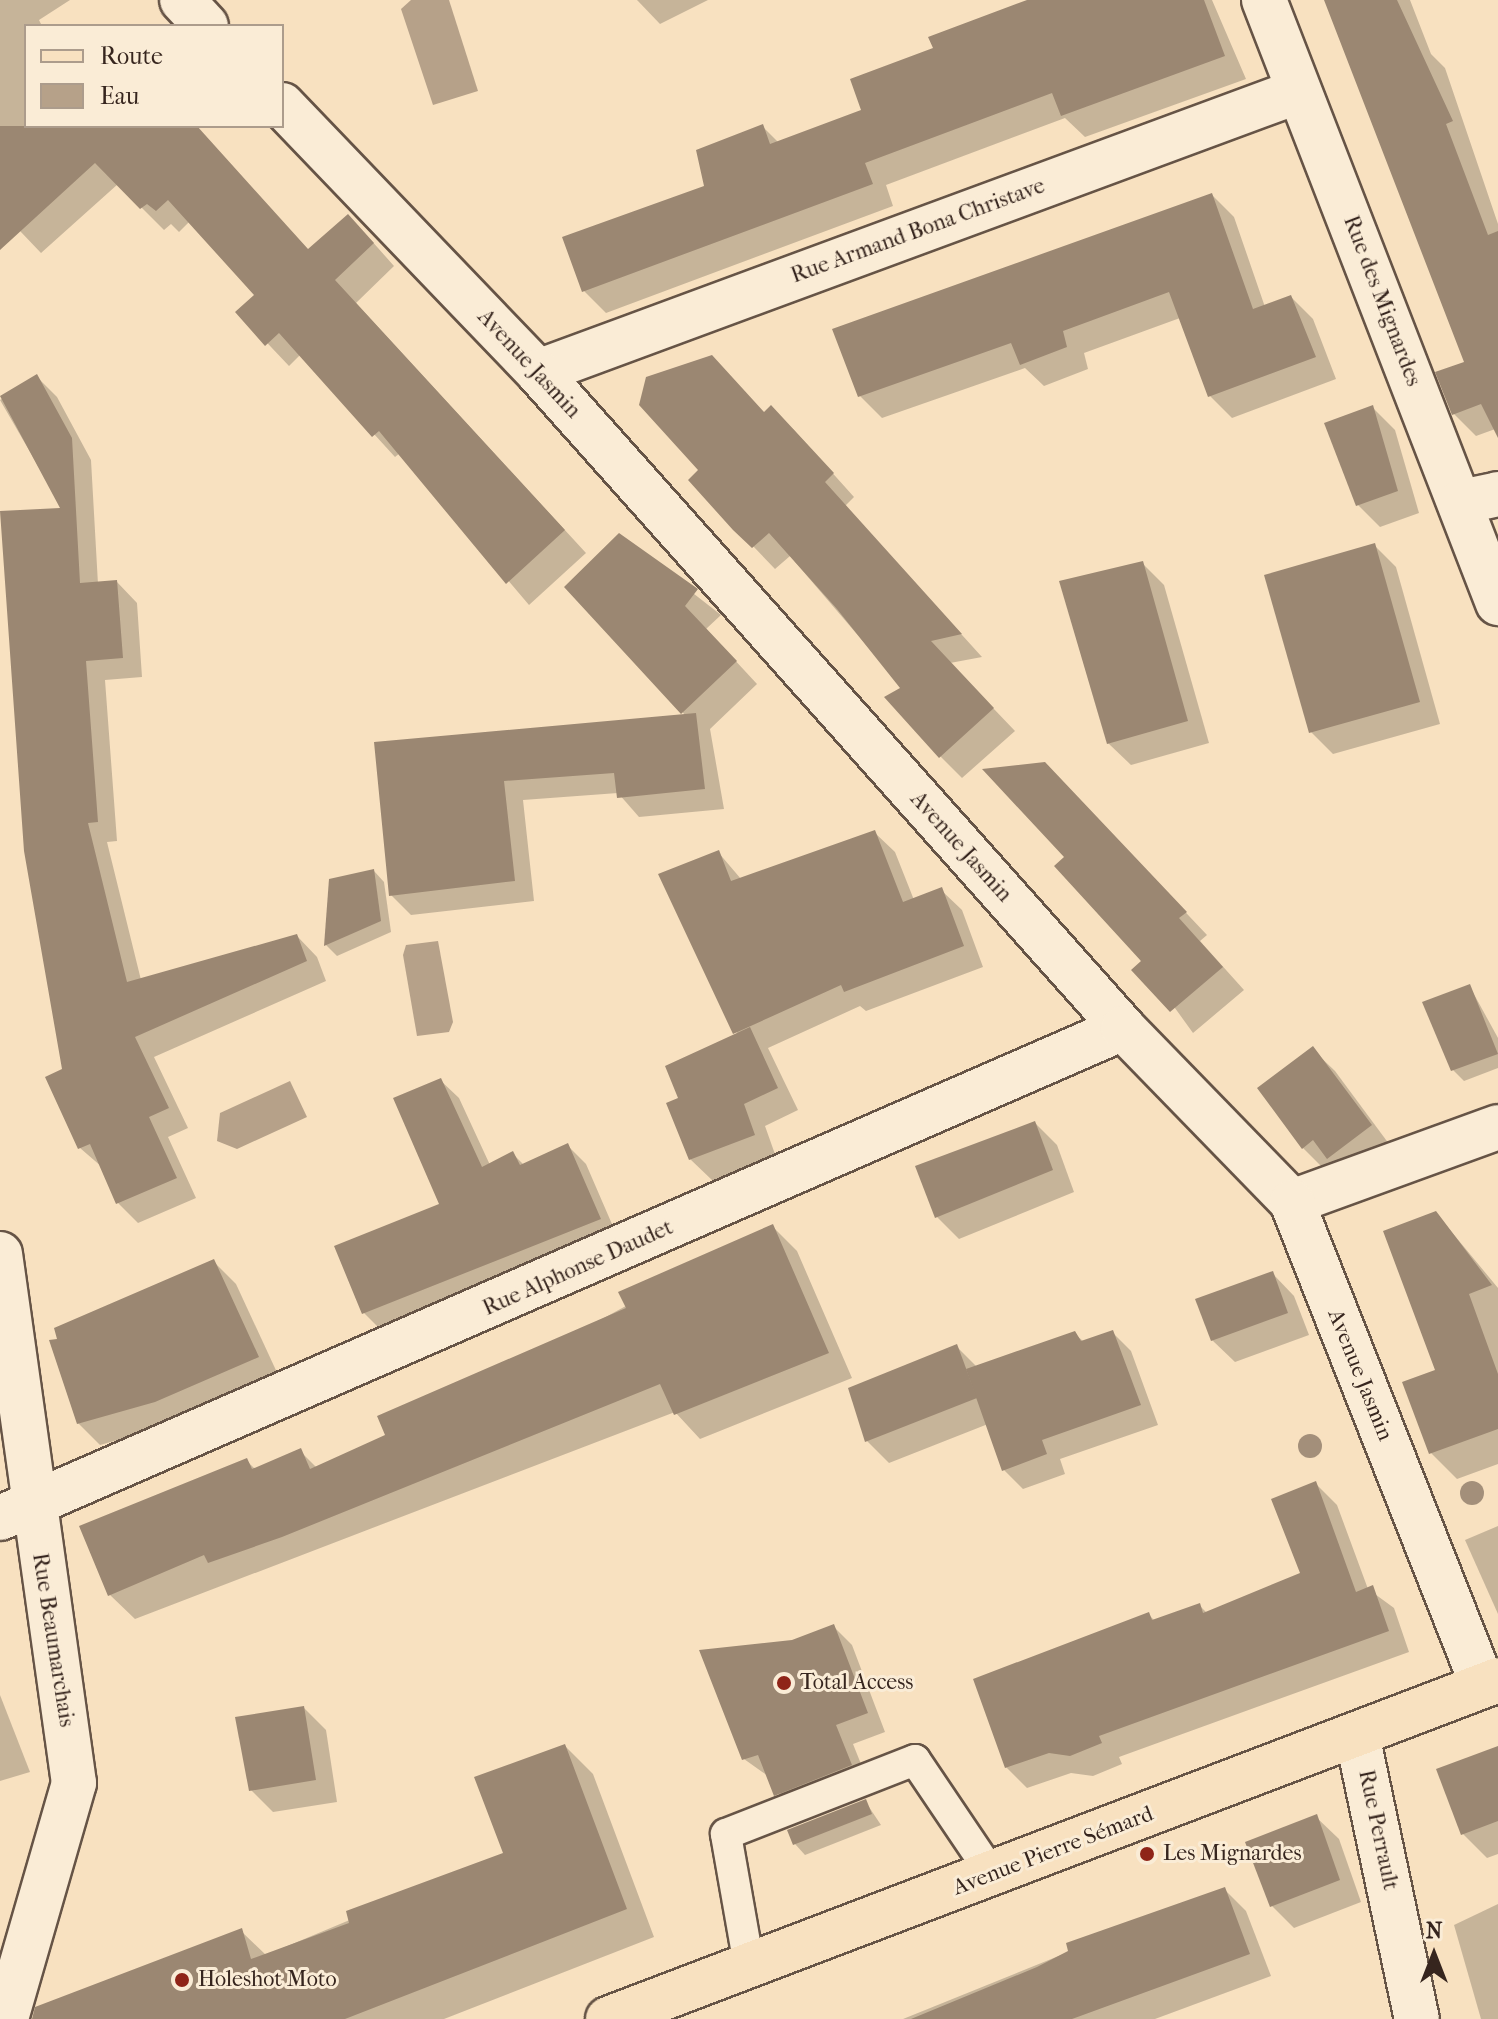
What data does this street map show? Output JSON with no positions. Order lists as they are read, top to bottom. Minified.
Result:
{"streets":{"main road":["Avenue Pierre Sémard"],"street":["Rue Armand Bona Christave","Rue des Mignardes","Avenue Jasmin","Rue Alphonse Daudet","Rue Beaumarchais","Rue Perrault"]},"crossings":[["Rue Armand Bona Christave","Rue des Mignardes"],["Rue Armand Bona Christave","Avenue Jasmin"],["Avenue Jasmin","Rue Alphonse Daudet"],["Avenue Jasmin","Avenue Pierre Sémard"],["Rue Alphonse Daudet","Rue Beaumarchais"],["Rue Perrault","Avenue Pierre Sémard"]],"places":["Total Access","Les Mignardes","Holeshot Moto"],"legend":["Route","Eau"],"north":"top"}
